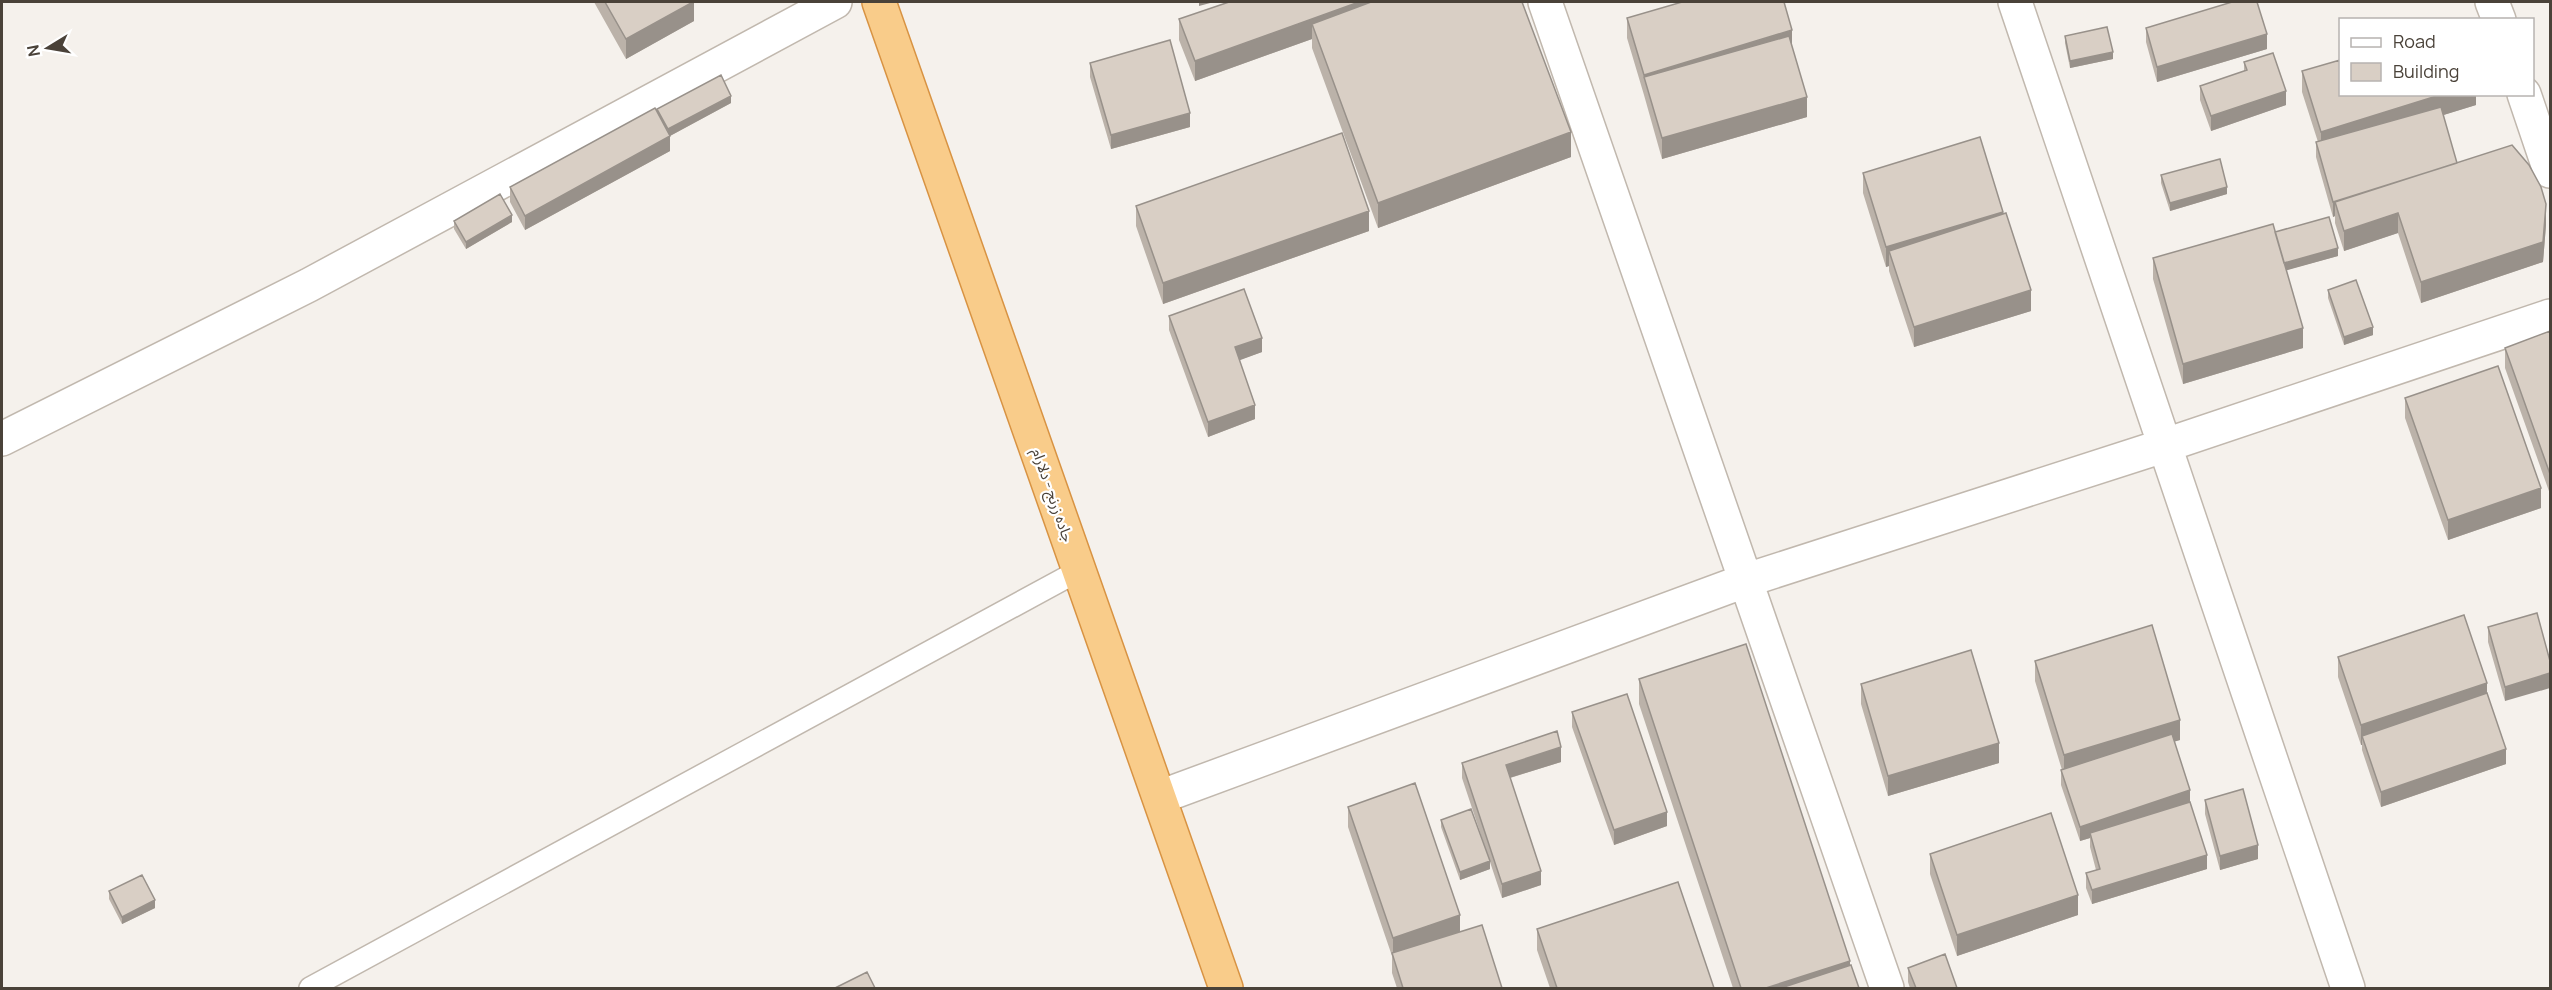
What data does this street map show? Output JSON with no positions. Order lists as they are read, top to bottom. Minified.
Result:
{"streets":{"highway":["جاده زرنج - دلارام"]},"legend":["Road","Building"],"north":"left"}
